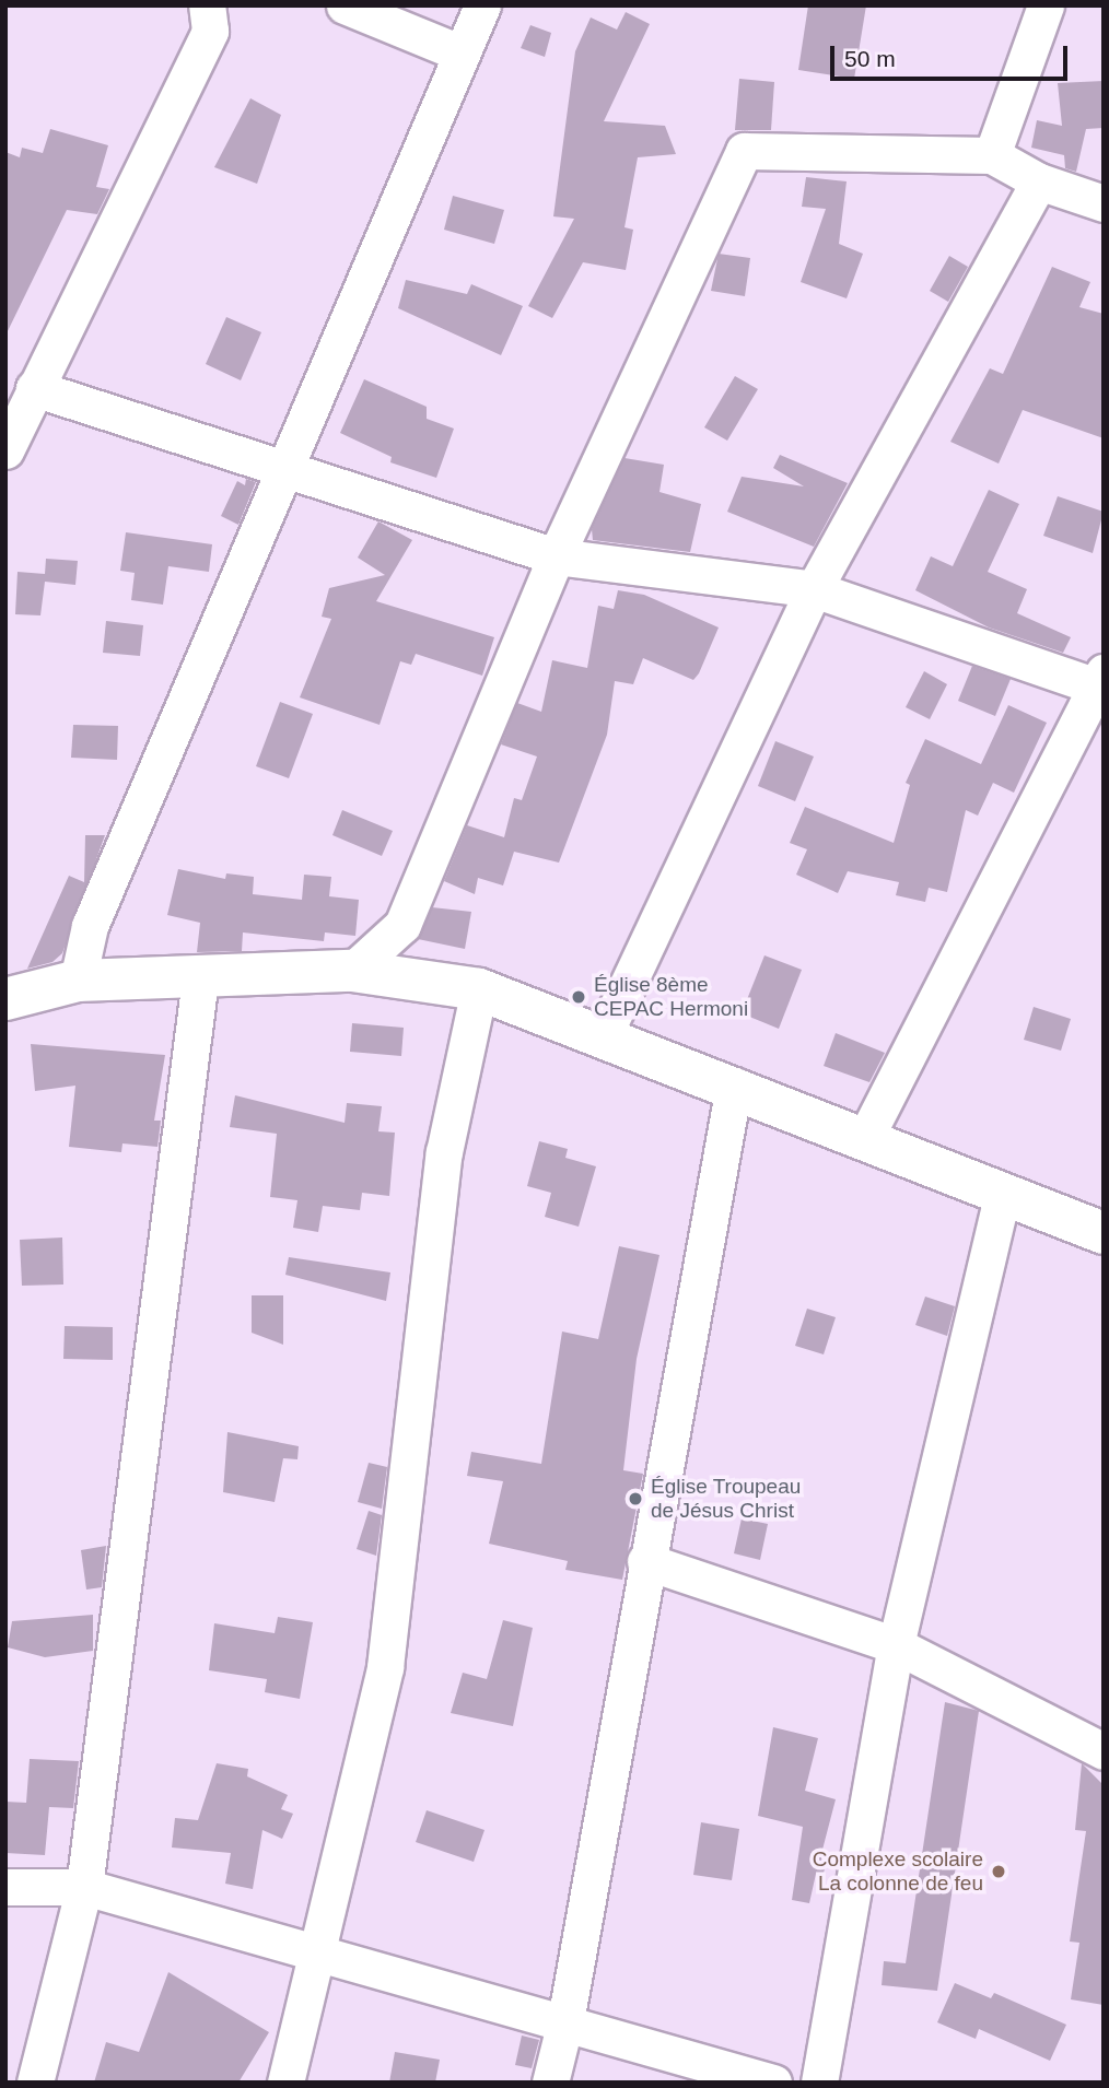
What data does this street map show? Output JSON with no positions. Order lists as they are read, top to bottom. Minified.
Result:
{"places":["Église 8ème CEPAC Hermoni","Église Troupeau de Jésus Christ","Complexe scolaire La colonne de feu"],"scale_bar":"50 m"}
